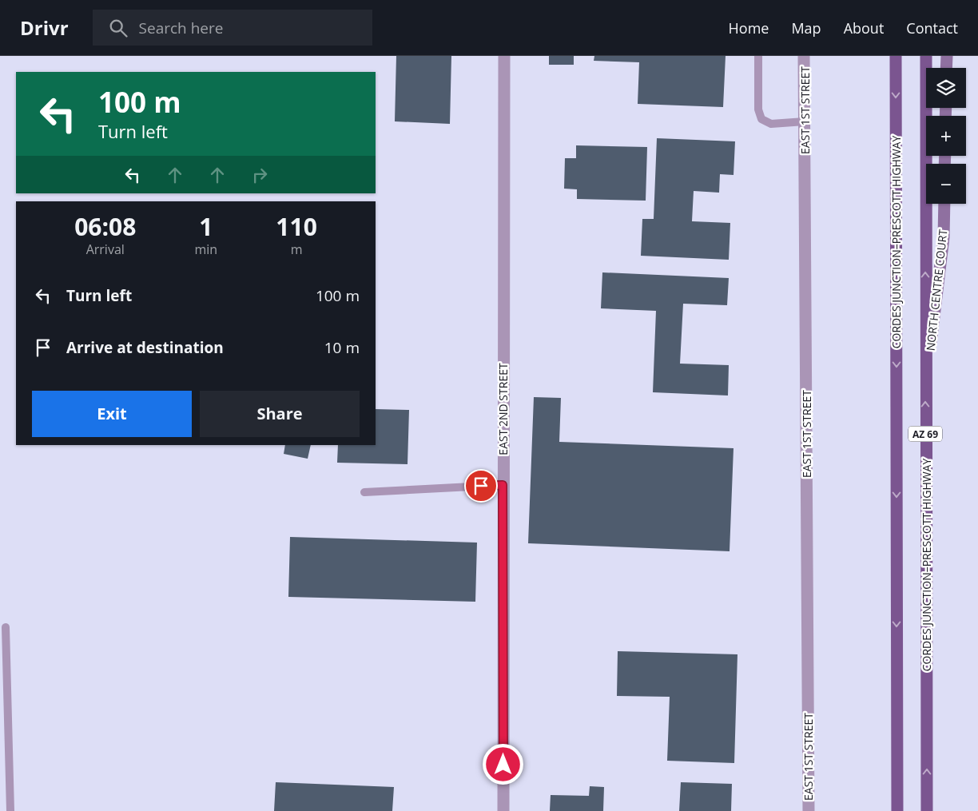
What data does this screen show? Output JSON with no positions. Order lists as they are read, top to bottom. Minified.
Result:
{"streets":{"main road":["CORDES JUNCTION–PRESCOTT HIGHWAY","AZ 69"],"street":["EAST 1ST STREET","NORTH CENTRE COURT","EAST 2ND STREET"]},"crossings":[["CORDES JUNCTION–PRESCOTT HIGHWAY","NORTH CENTRE COURT"]],"page":{"header":"Drivr","search":"Search here","nav":["Home","Map","About","Contact"],"map_buttons":["+","−"],"turn":["100 m","Turn left"],"eta":["06:08","Arrival","1","min","110","m"],"list":[{"name":"Turn left","value":"100 m"},{"name":"Arrive at destination","value":"10 m"}],"buttons":["Exit","Share"]}}
